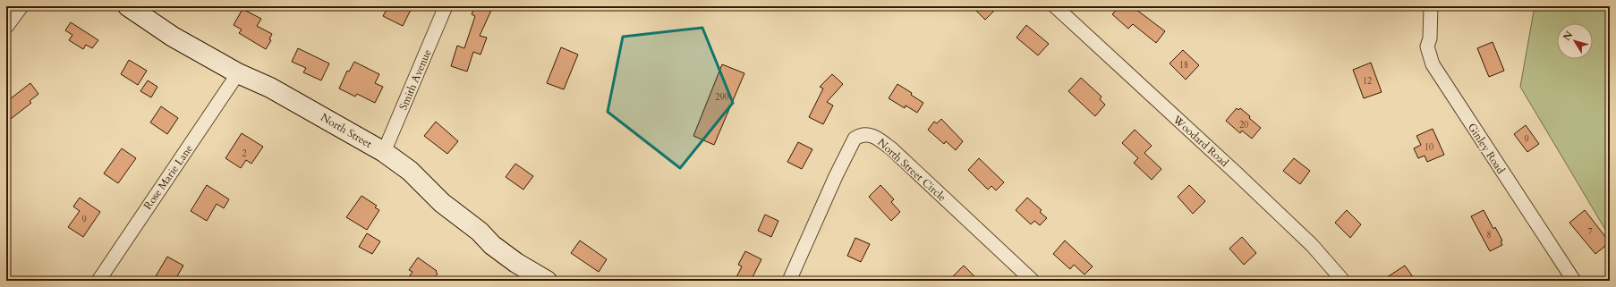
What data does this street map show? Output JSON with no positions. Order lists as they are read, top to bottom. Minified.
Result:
{"streets":{"street":["Smith Avenue","North Street","Woodard Road","Ginley Road","North Street Circle","Rose Marie Lane"]},"crossings":[["Smith Avenue","North Street"],["North Street","Rose Marie Lane"]],"house_numbers":["18","12","290","20","9","10","2","9","7","8"],"north":"top left"}
